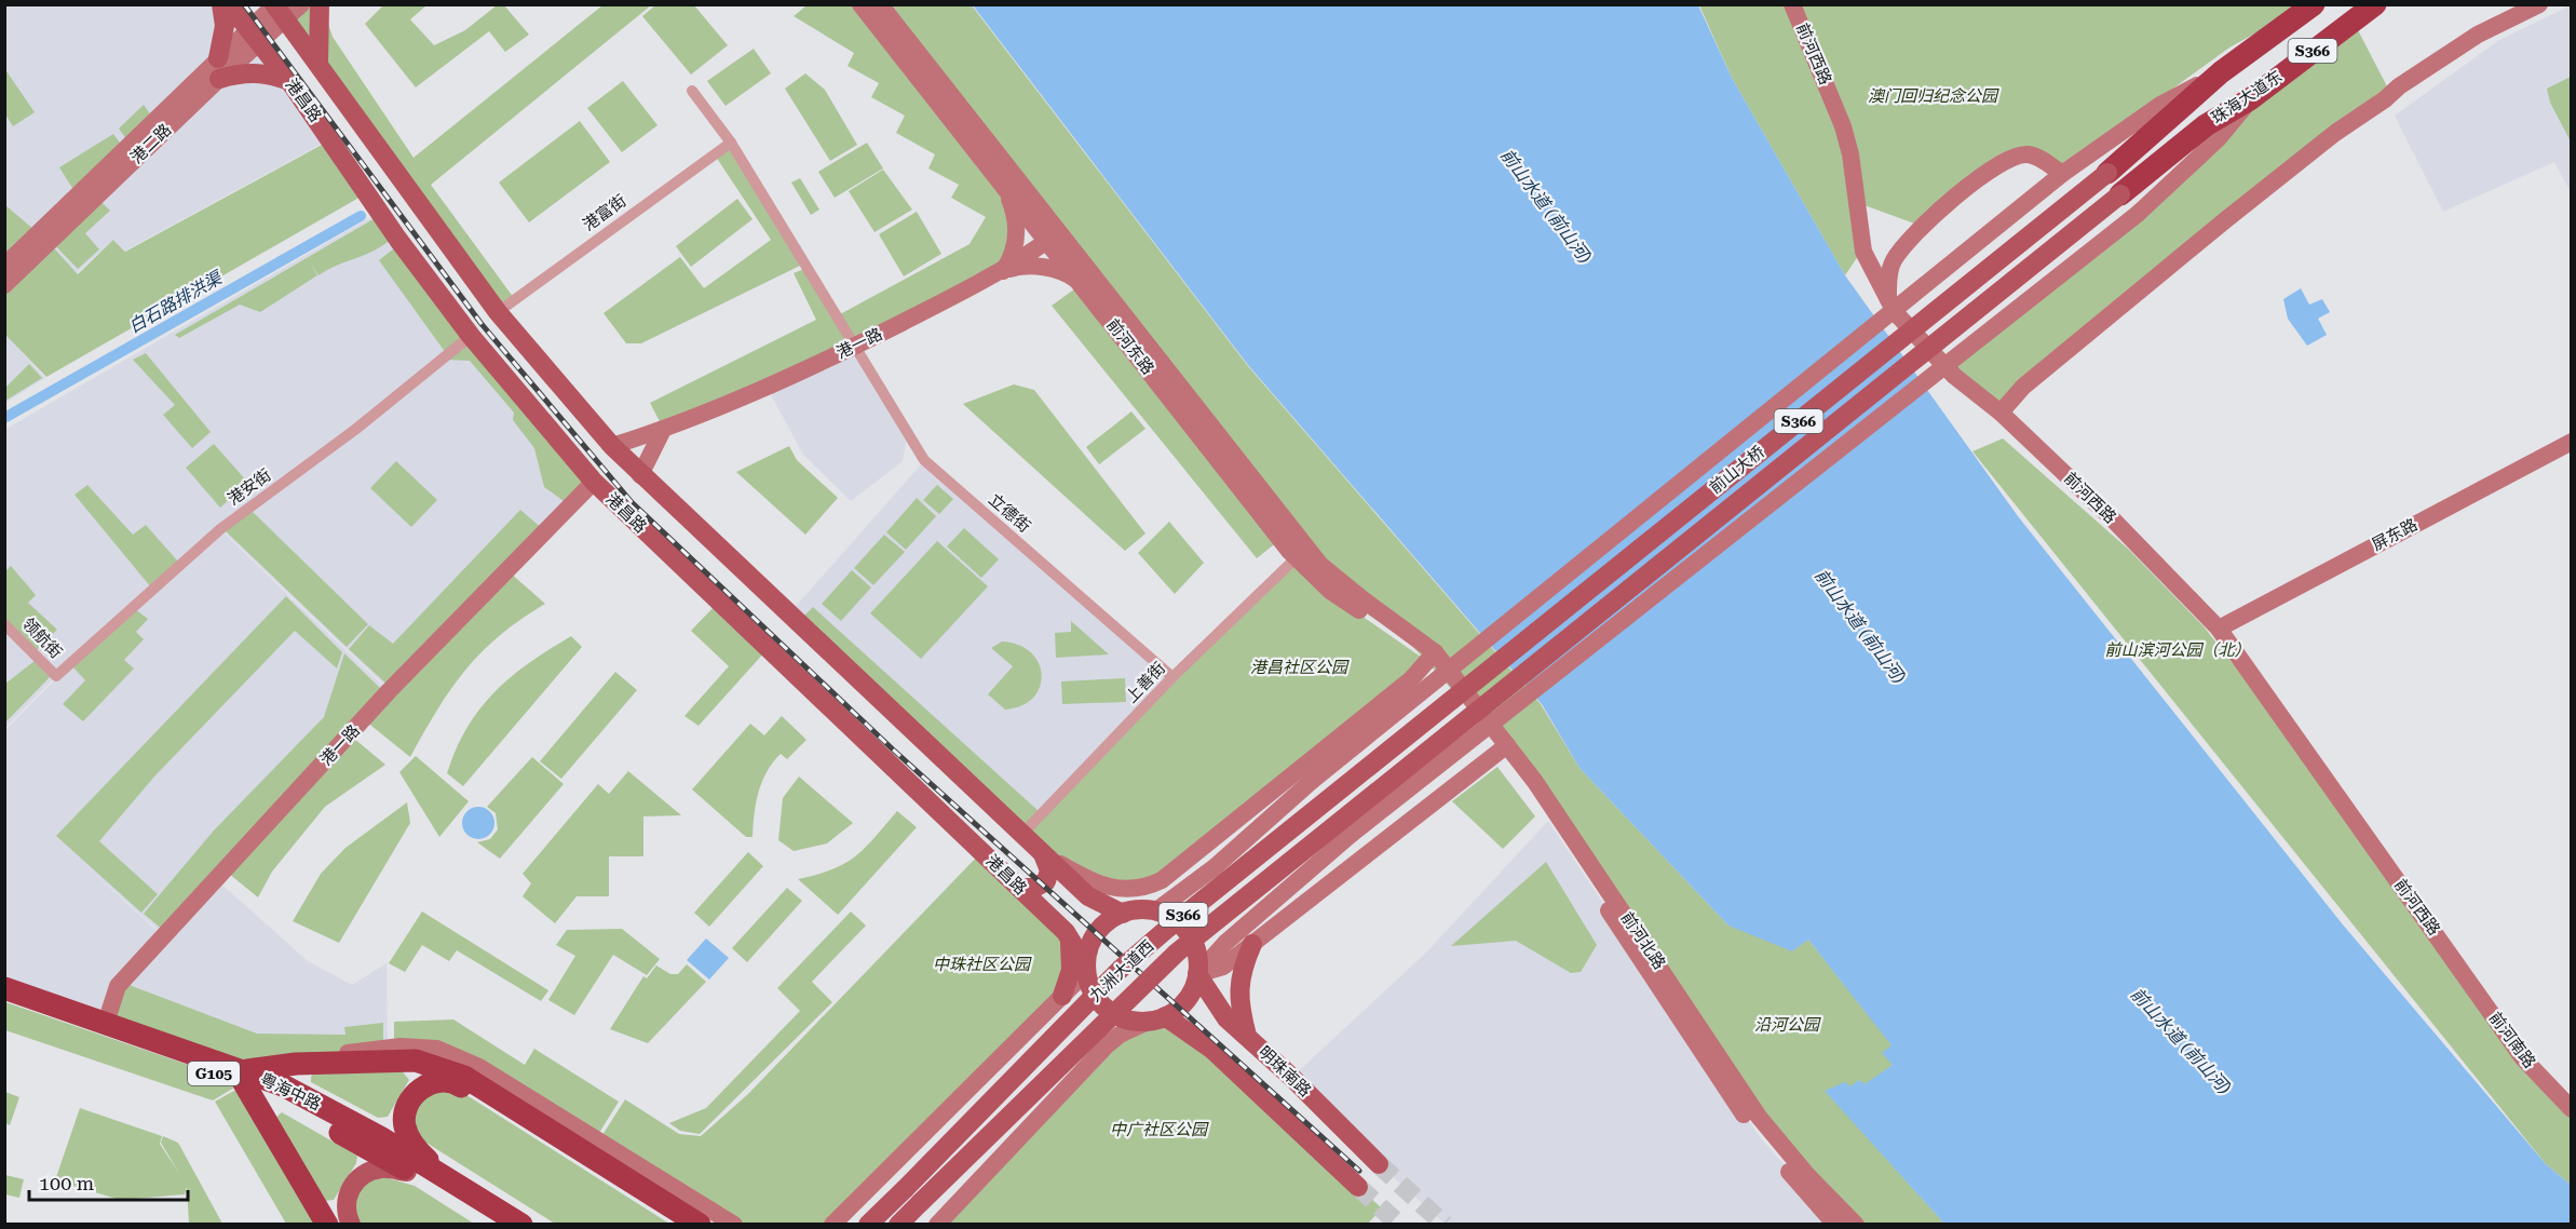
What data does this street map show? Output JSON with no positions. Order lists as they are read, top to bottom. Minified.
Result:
{"streets":{"highway":["S366","珠海大道东","G105","粤海中路"],"main road":["前河西路","港昌路","港二路","港一路","前河东路","前山大桥","屏东路","前河北路","九洲大道西","前河南路","明珠南路"],"street":["港富街","港安街","立德街","领航街","上善街"]},"crossings":[["前河西路","屏东路"],["前河西路","前河南路"],["珠海大道东","前山大桥"],["港昌路","港二路"],["港昌路","港富街"],["港昌路","港一路"],["港昌路","港安街"],["港昌路","上善街"],["港昌路","明珠南路"],["港一路","前河东路"],["港一路","立德街"],["港一路","粤海中路"],["前河东路","上善街"],["前河东路","前河北路"],["前山大桥","九洲大道西"],["港安街","领航街"],["立德街","上善街"]],"water":["前山水道 (前山河)","白石路排洪渠"],"parks":["澳门回归纪念公园","前山滨河公园（北）","港昌社区公园","中珠社区公园","沿河公园","中广社区公园"],"scale_bar":"100 m"}
